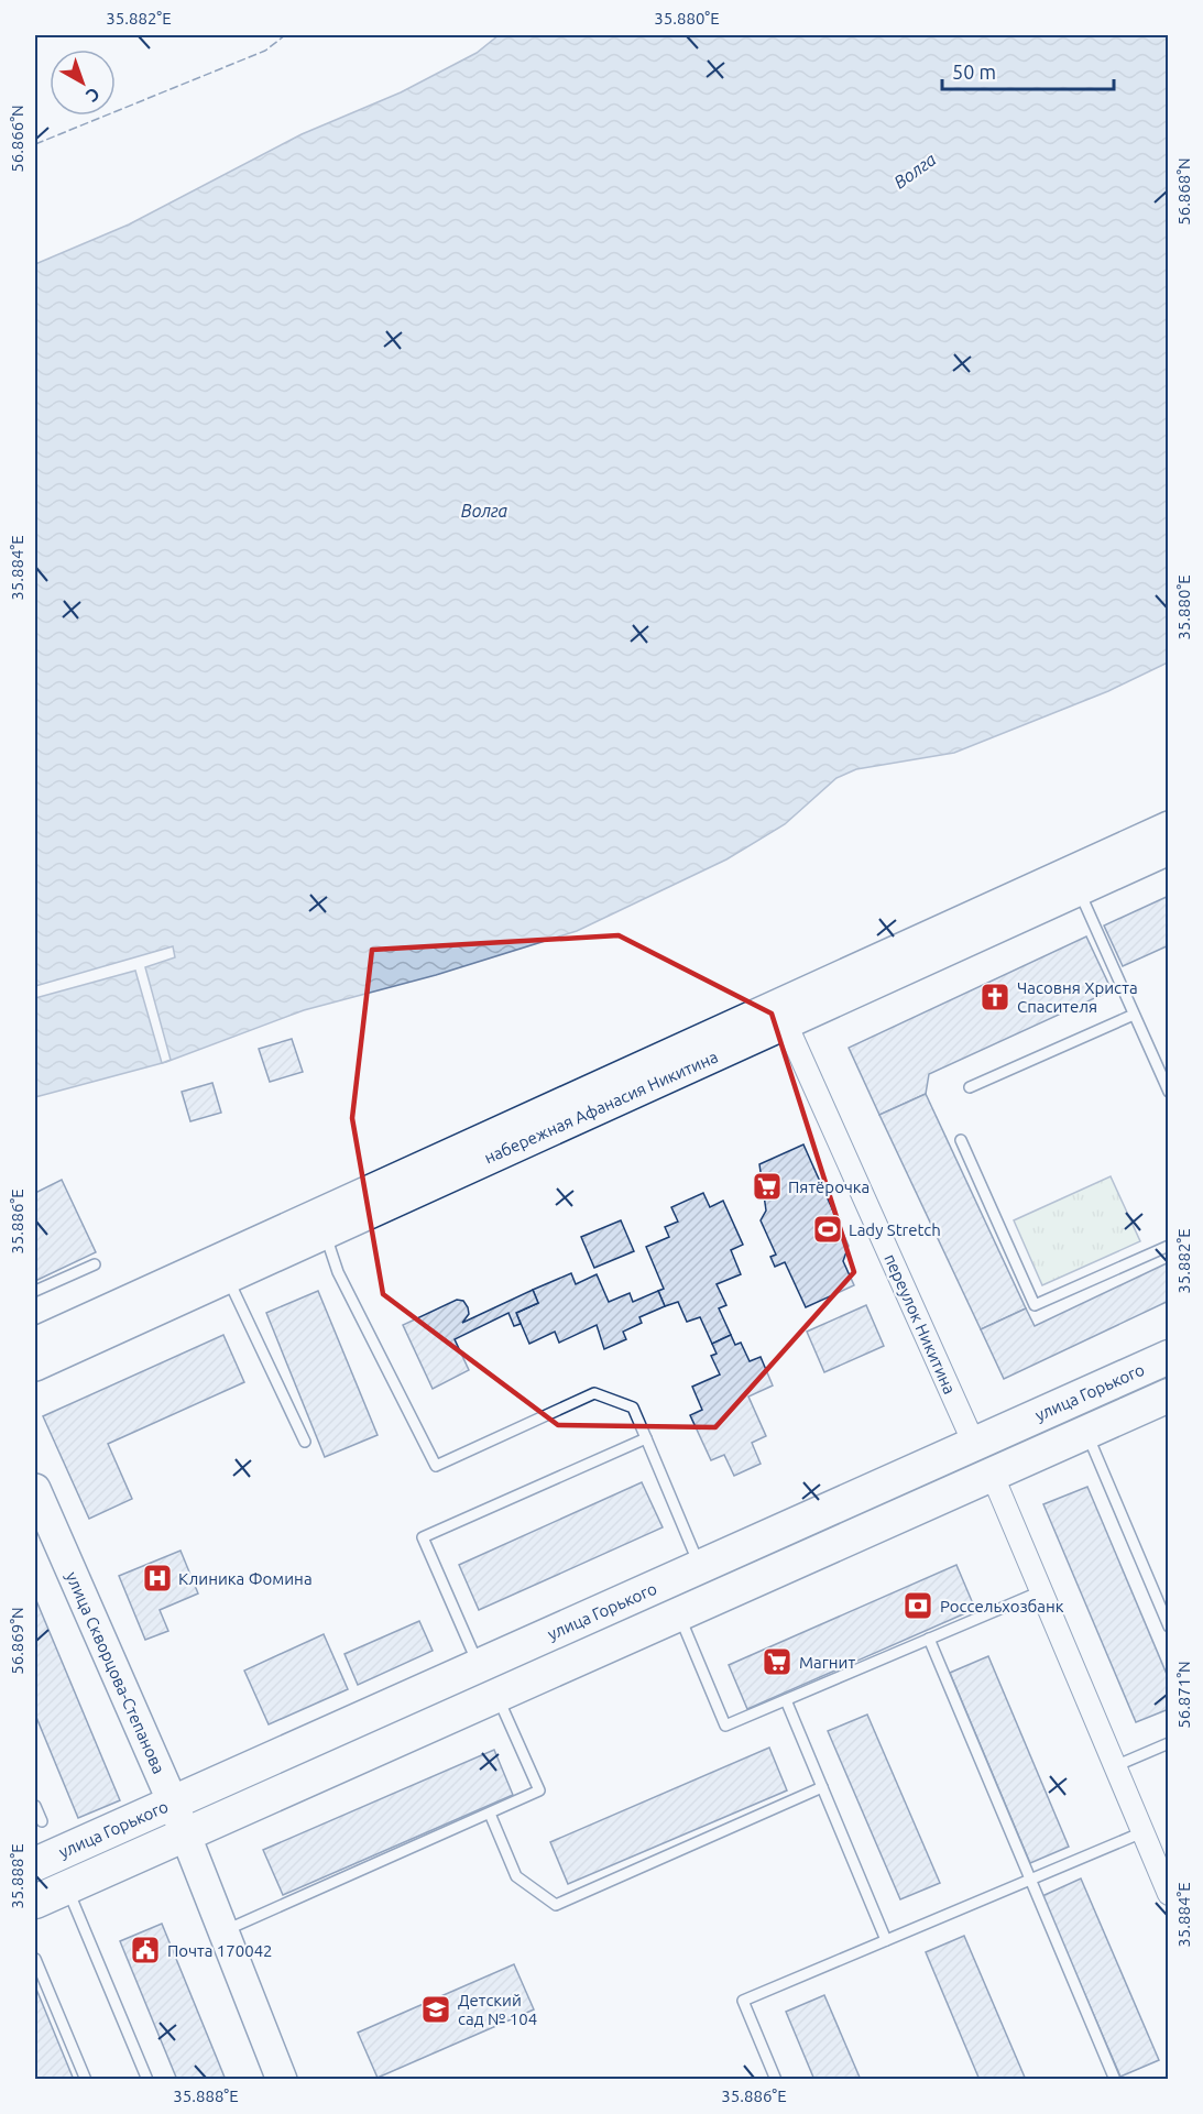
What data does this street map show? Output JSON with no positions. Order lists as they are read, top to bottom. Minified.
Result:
{"streets":{"main road":["набережная Афанасия Никитина","улица Горького","улица Скворцова-Степанова"],"street":["переулок Никитина"]},"crossings":[["набережная Афанасия Никитина","переулок Никитина"],["переулок Никитина","улица Горького"],["улица Горького","улица Скворцова-Степанова"]],"water":["Волга"],"places":{"church":["Часовня Христа Спасителя"],"supermarket":["Пятёрочка","Магнит"],"sports":["Lady Stretch"],"hospital":["Клиника Фомина"],"bank":["Россельхозбанк"],"public building":["Почта 170042"],"school or university":["Детский сад № 104"]},"scale_bar":"50 m","north":"bottom right","coordinates":["35.882°E","35.880°E","56.866°N","56.868°N","35.884°E","35.886°E","56.869°N","56.871°N","35.888°E"]}
